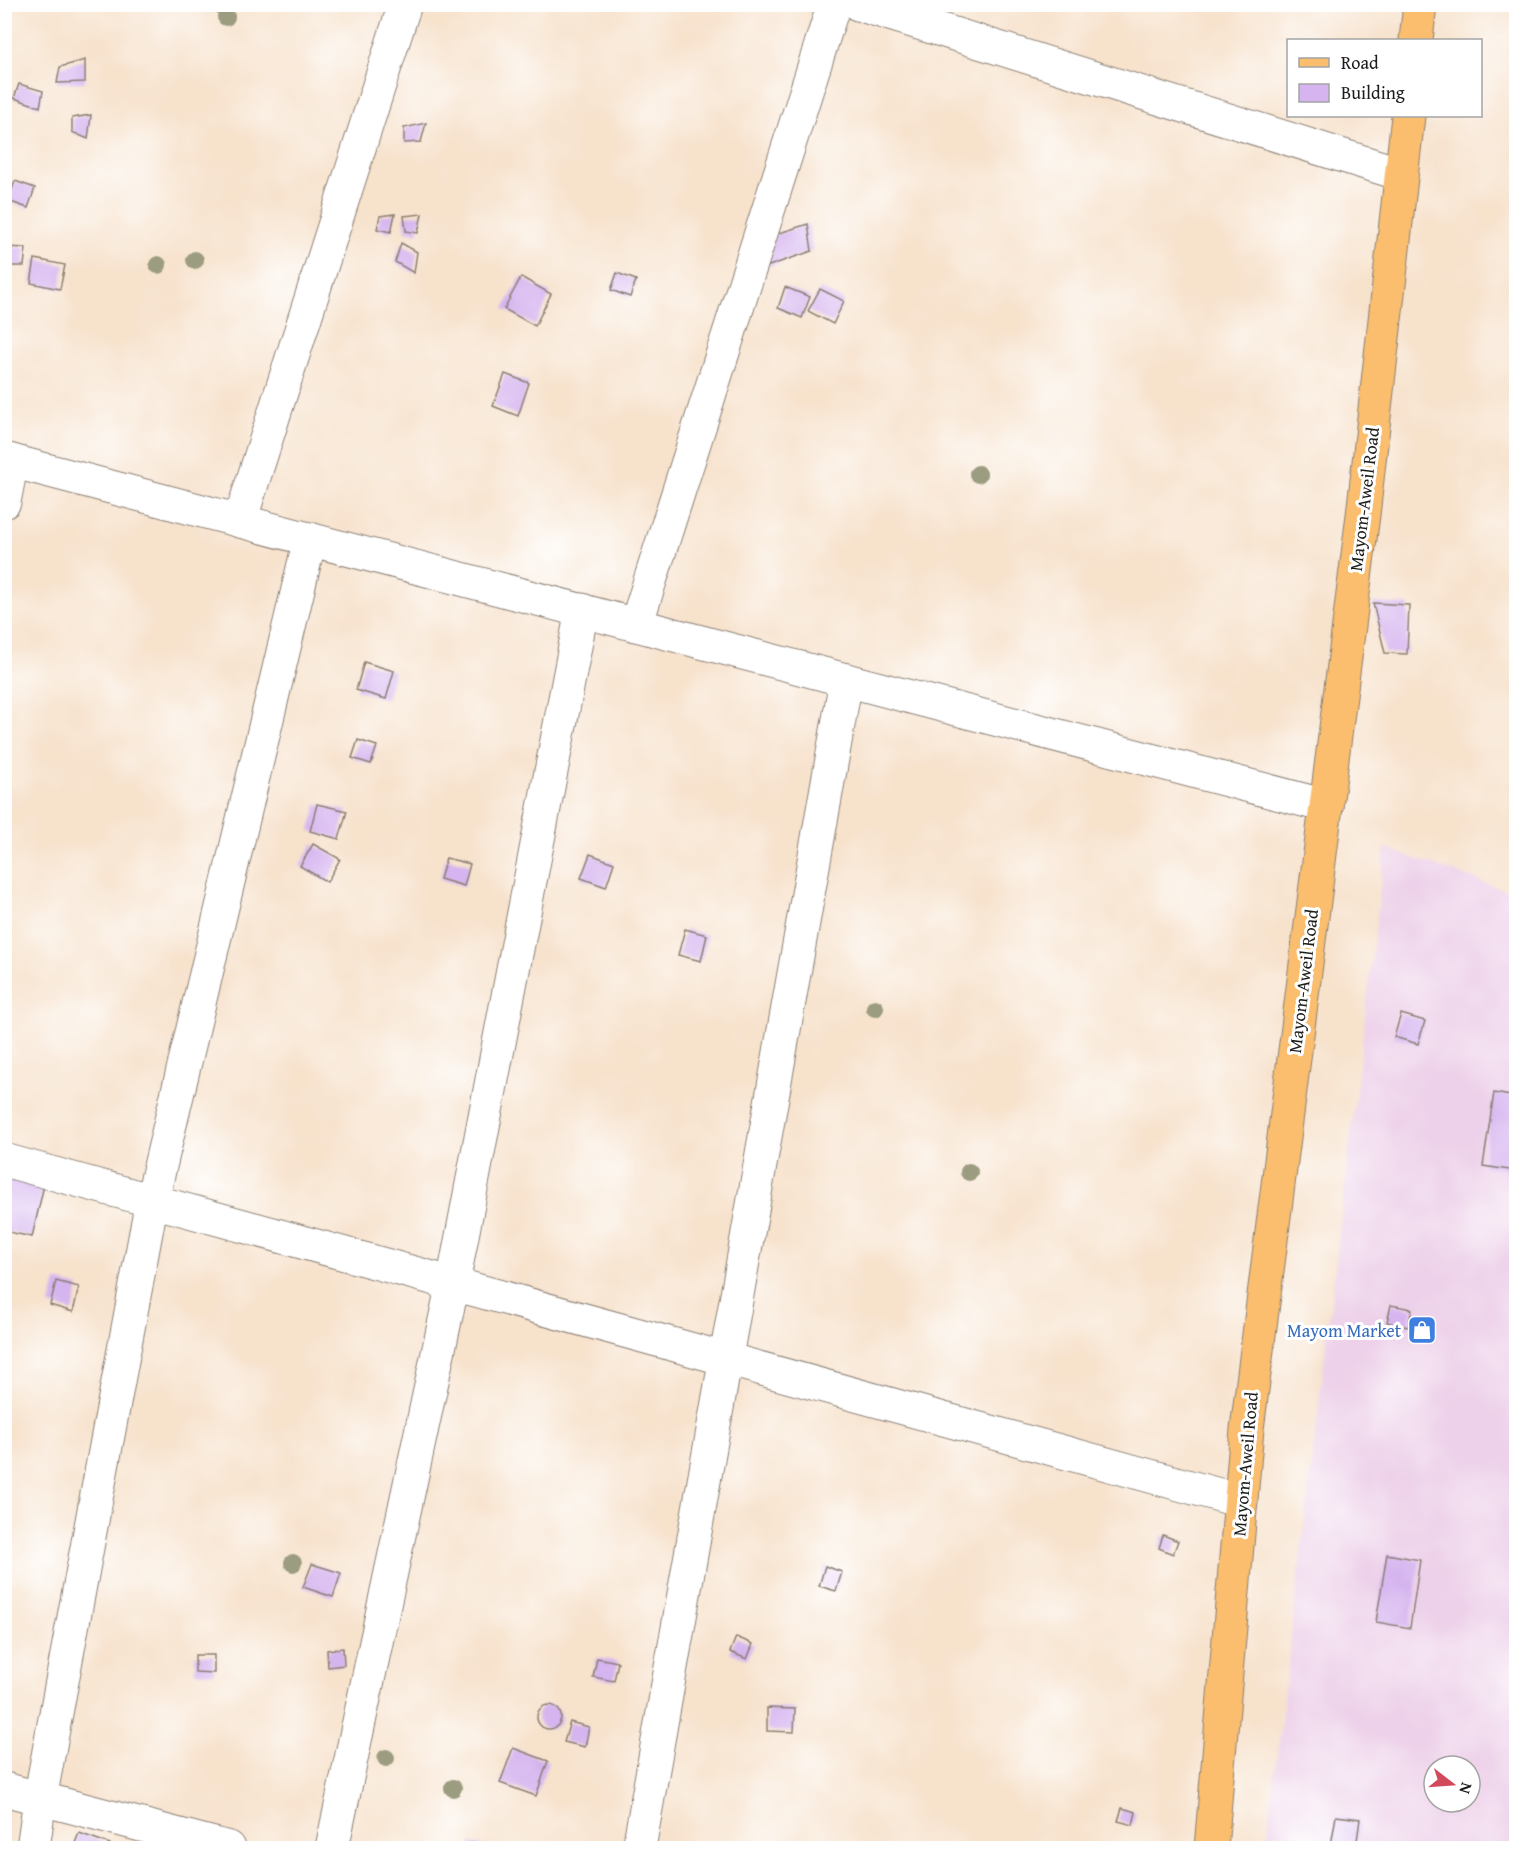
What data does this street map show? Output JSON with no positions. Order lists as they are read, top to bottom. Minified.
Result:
{"streets":{"main road":["Mayom-Aweil Road"]},"places":{"shop":["Mayom Market"]},"legend":["Road","Building"],"north":"right"}
